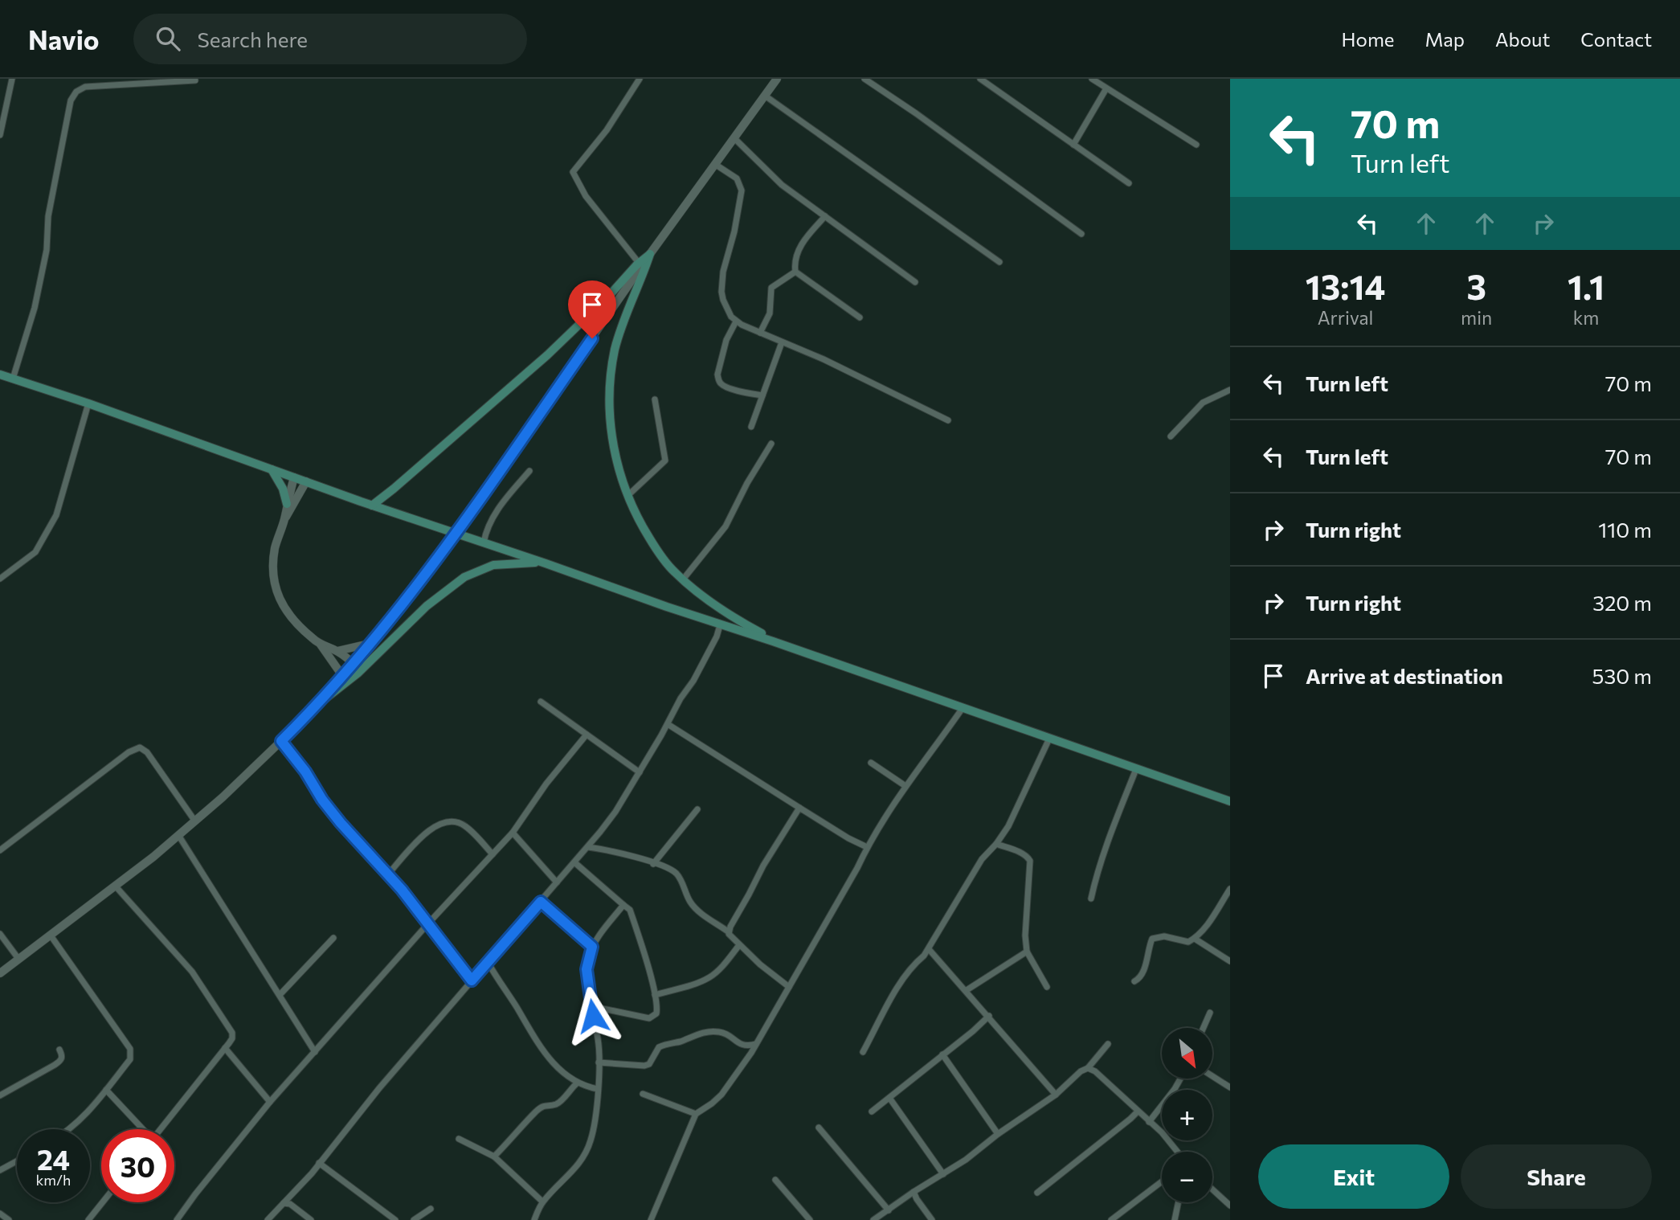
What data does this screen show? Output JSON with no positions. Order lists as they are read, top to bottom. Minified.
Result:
{"north":"bottom right","page":{"header":"Navio","search":"Search here","nav":["Home","Map","About","Contact"],"turn":["70 m","Turn left"],"eta":["13:14","Arrival","3","min","1.1","km"],"list":[{"name":"Turn left","value":"70 m"},{"name":"Turn left","value":"70 m"},{"name":"Turn right","value":"110 m"},{"name":"Turn right","value":"320 m"},{"name":"Arrive at destination","value":"530 m"}],"map_buttons":["+","−"],"speed":"24 km/h","limit":"30","buttons":["Exit","Share"]}}
